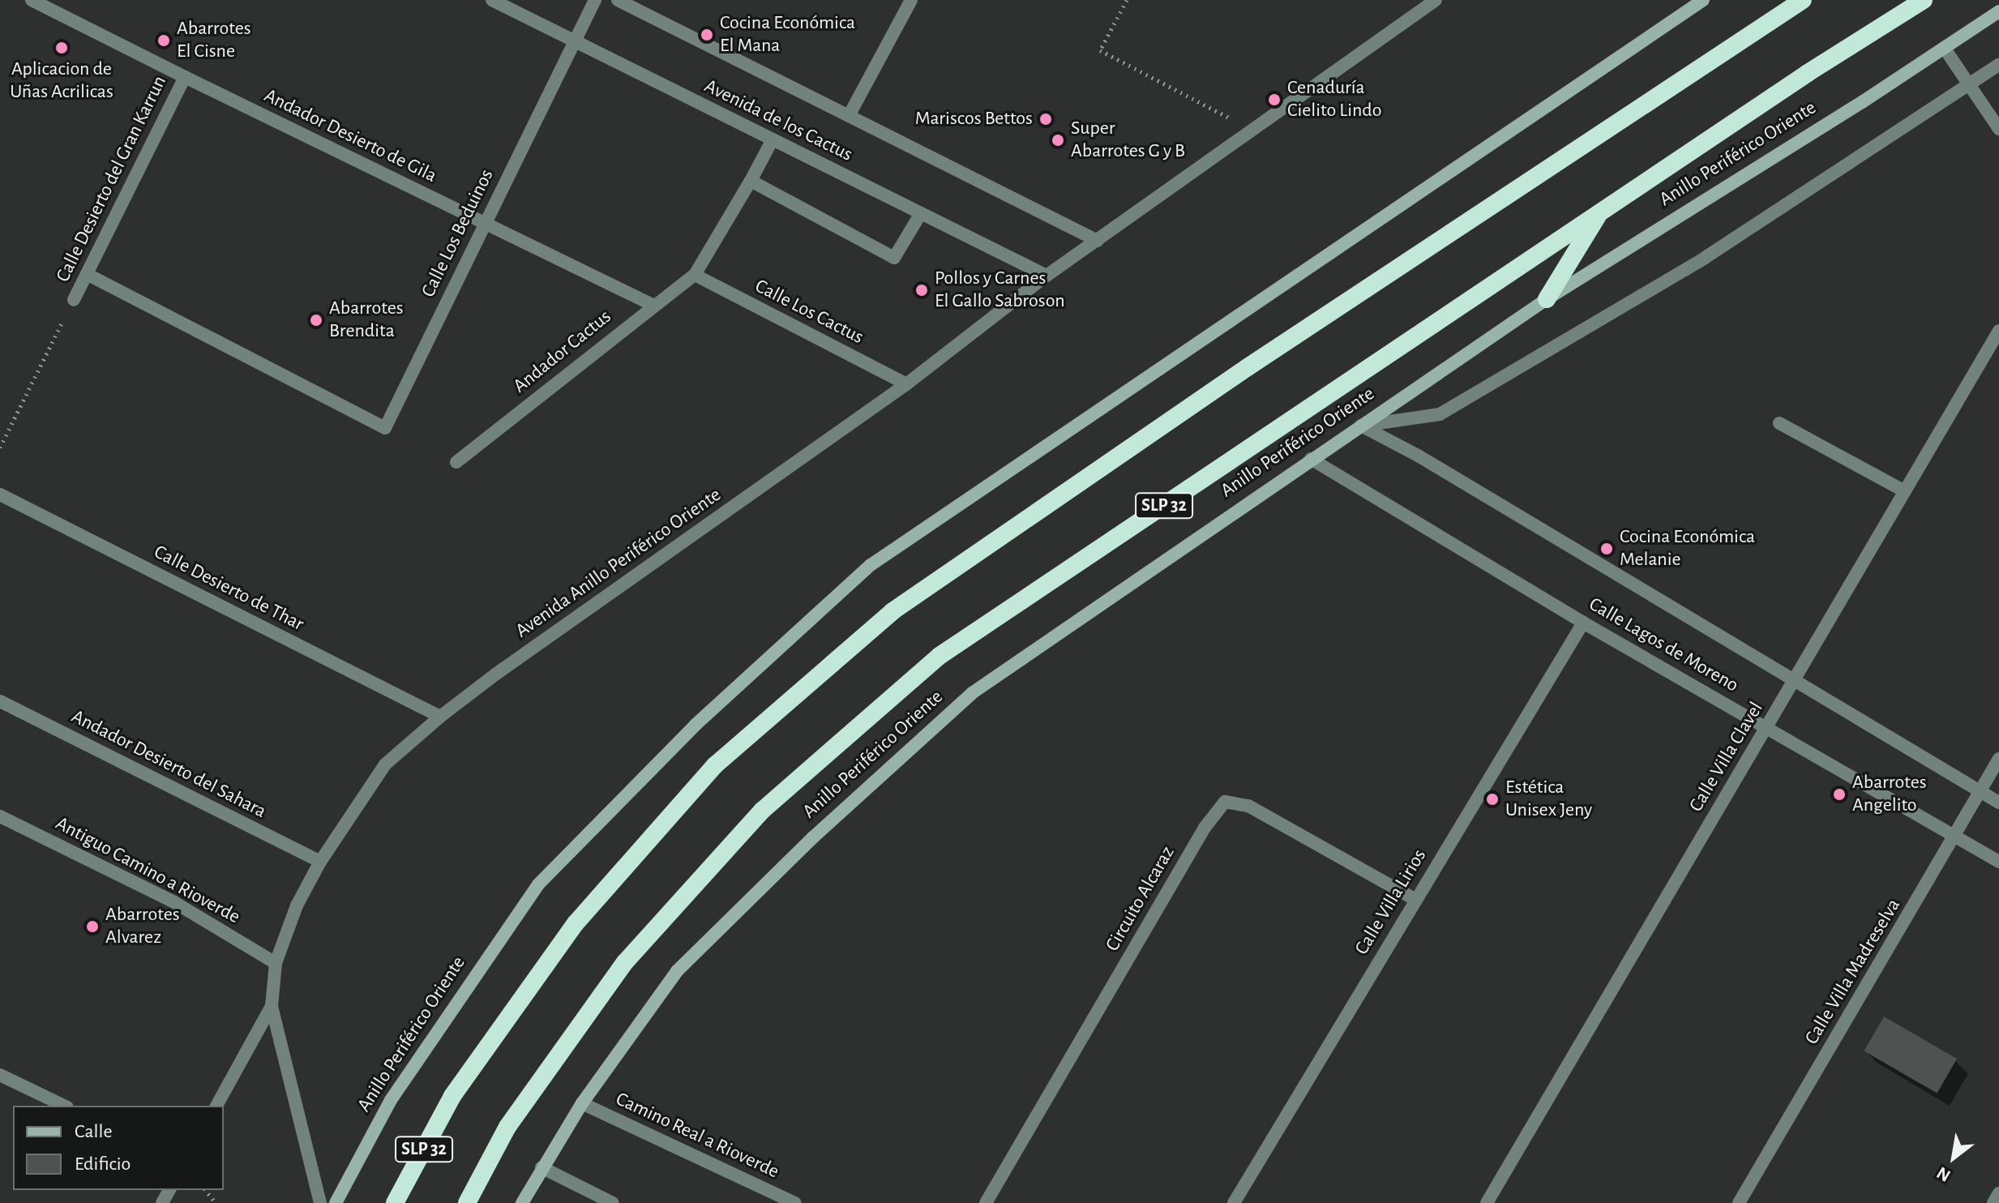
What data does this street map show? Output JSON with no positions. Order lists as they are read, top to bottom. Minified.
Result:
{"streets":{"highway":["Anillo Periférico Oriente","SLP 32"],"street":["Avenida de los Cactus","Andador Desierto de Gila","Calle Desierto del Gran Karrun","Calle Los Beduinos","Calle Los Cactus","Andador Cactus","Avenida Anillo Periférico Oriente","Calle Desierto de Thar","Calle Lagos de Moreno","Calle Villa Clavel","Andador Desierto del Sahara","Antiguo Camino a Rioverde","Circuito Alcaraz","Calle Villa Lirios","Calle Villa Madreselva","Camino Real a Rioverde"]},"crossings":[["Avenida de los Cactus","Calle Los Beduinos"],["Avenida de los Cactus","Avenida Anillo Periférico Oriente"],["Andador Desierto de Gila","Calle Desierto del Gran Karrun"],["Andador Desierto de Gila","Calle Los Beduinos"],["Andador Desierto de Gila","Andador Cactus"],["Anillo Periférico Oriente","Calle Lagos de Moreno"],["Anillo Periférico Oriente","Camino Real a Rioverde"],["Calle Desierto del Gran Karrun","Calle Los Beduinos"],["Calle Los Cactus","Andador Cactus"],["Calle Los Cactus","Avenida Anillo Periférico Oriente"],["Avenida Anillo Periférico Oriente","Calle Desierto de Thar"],["Avenida Anillo Periférico Oriente","Andador Desierto del Sahara"],["Avenida Anillo Periférico Oriente","Antiguo Camino a Rioverde"],["Calle Lagos de Moreno","Calle Villa Clavel"],["Calle Lagos de Moreno","Calle Villa Lirios"],["Calle Lagos de Moreno","Calle Villa Madreselva"],["Circuito Alcaraz","Calle Villa Lirios"]],"places":["Cocina Económica El Mana","Abarrotes El Cisne","Aplicacion de Uñas Acrilicas","Cenaduría Cielito Lindo","Mariscos Bettos","Super Abarrotes G y B","Pollos y Carnes El Gallo Sabroson","Abarrotes Brendita","Cocina Económica Melanie","Abarrotes Angelito","Estética Unisex Jeny","Abarrotes Alvarez"],"legend":["Calle","Edificio"],"north":"bottom left"}
